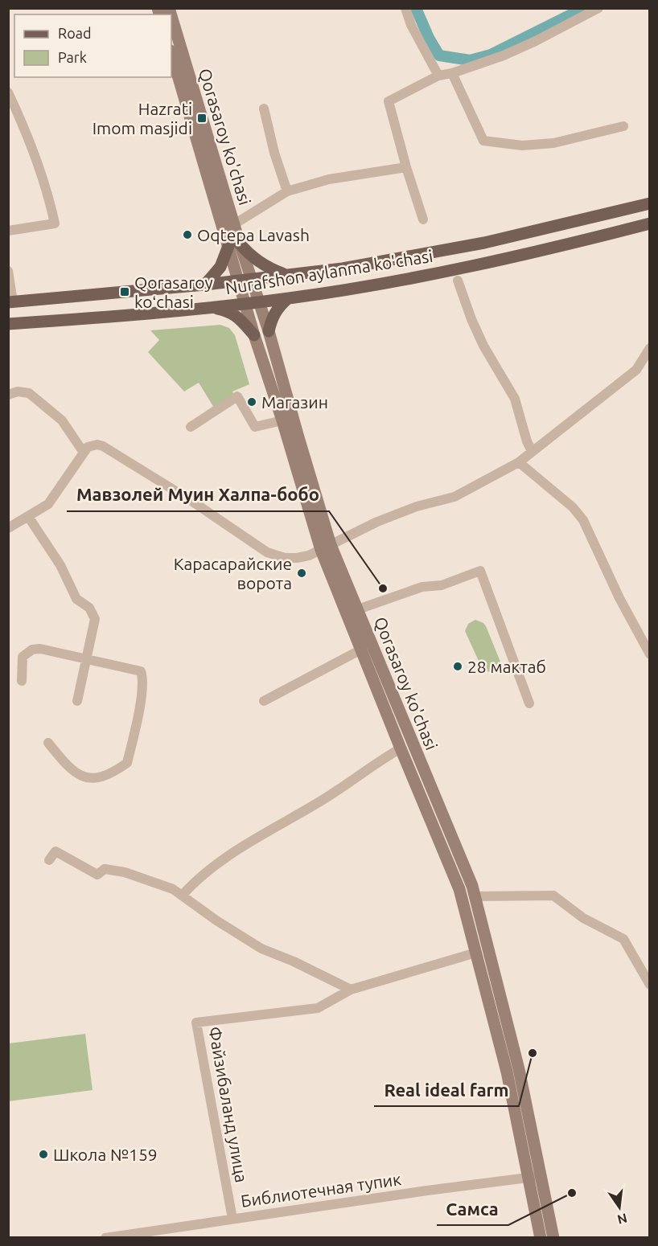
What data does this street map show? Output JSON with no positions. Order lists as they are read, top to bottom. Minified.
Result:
{"streets":{"main road":["Qorasaroy ko'chasi","Nurafshon aylanma ko'chasi"],"street":["Файзибаланд улица","Библиотечная тупик"]},"crossings":[["Qorasaroy ko'chasi","Nurafshon aylanma ko'chasi"],["Qorasaroy ko'chasi","Файзибаланд улица"],["Qorasaroy ko'chasi","Библиотечная тупик"],["Файзибаланд улица","Библиотечная тупик"]],"places":{"transit":["Hazrati Imom masjidi","Qorasaroy koʻchasi"],"other":["Oqtepa Lavash","Магазин","Карасарайские ворота","Мавзолей Муин Халпа-бобо","28 мактаб","Real ideal farm","Школа №159","Самса"]},"legend":["Road","Park"],"north":"bottom"}
